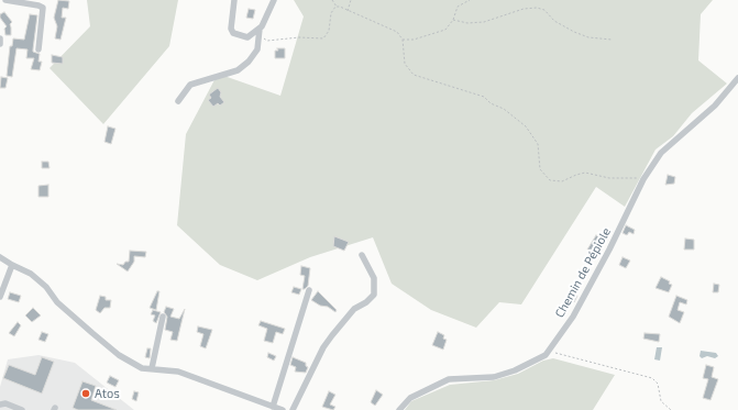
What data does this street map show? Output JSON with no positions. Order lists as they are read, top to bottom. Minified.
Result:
{"streets":{"street":["Chemin de Pépiole"]},"places":["Atos"]}
